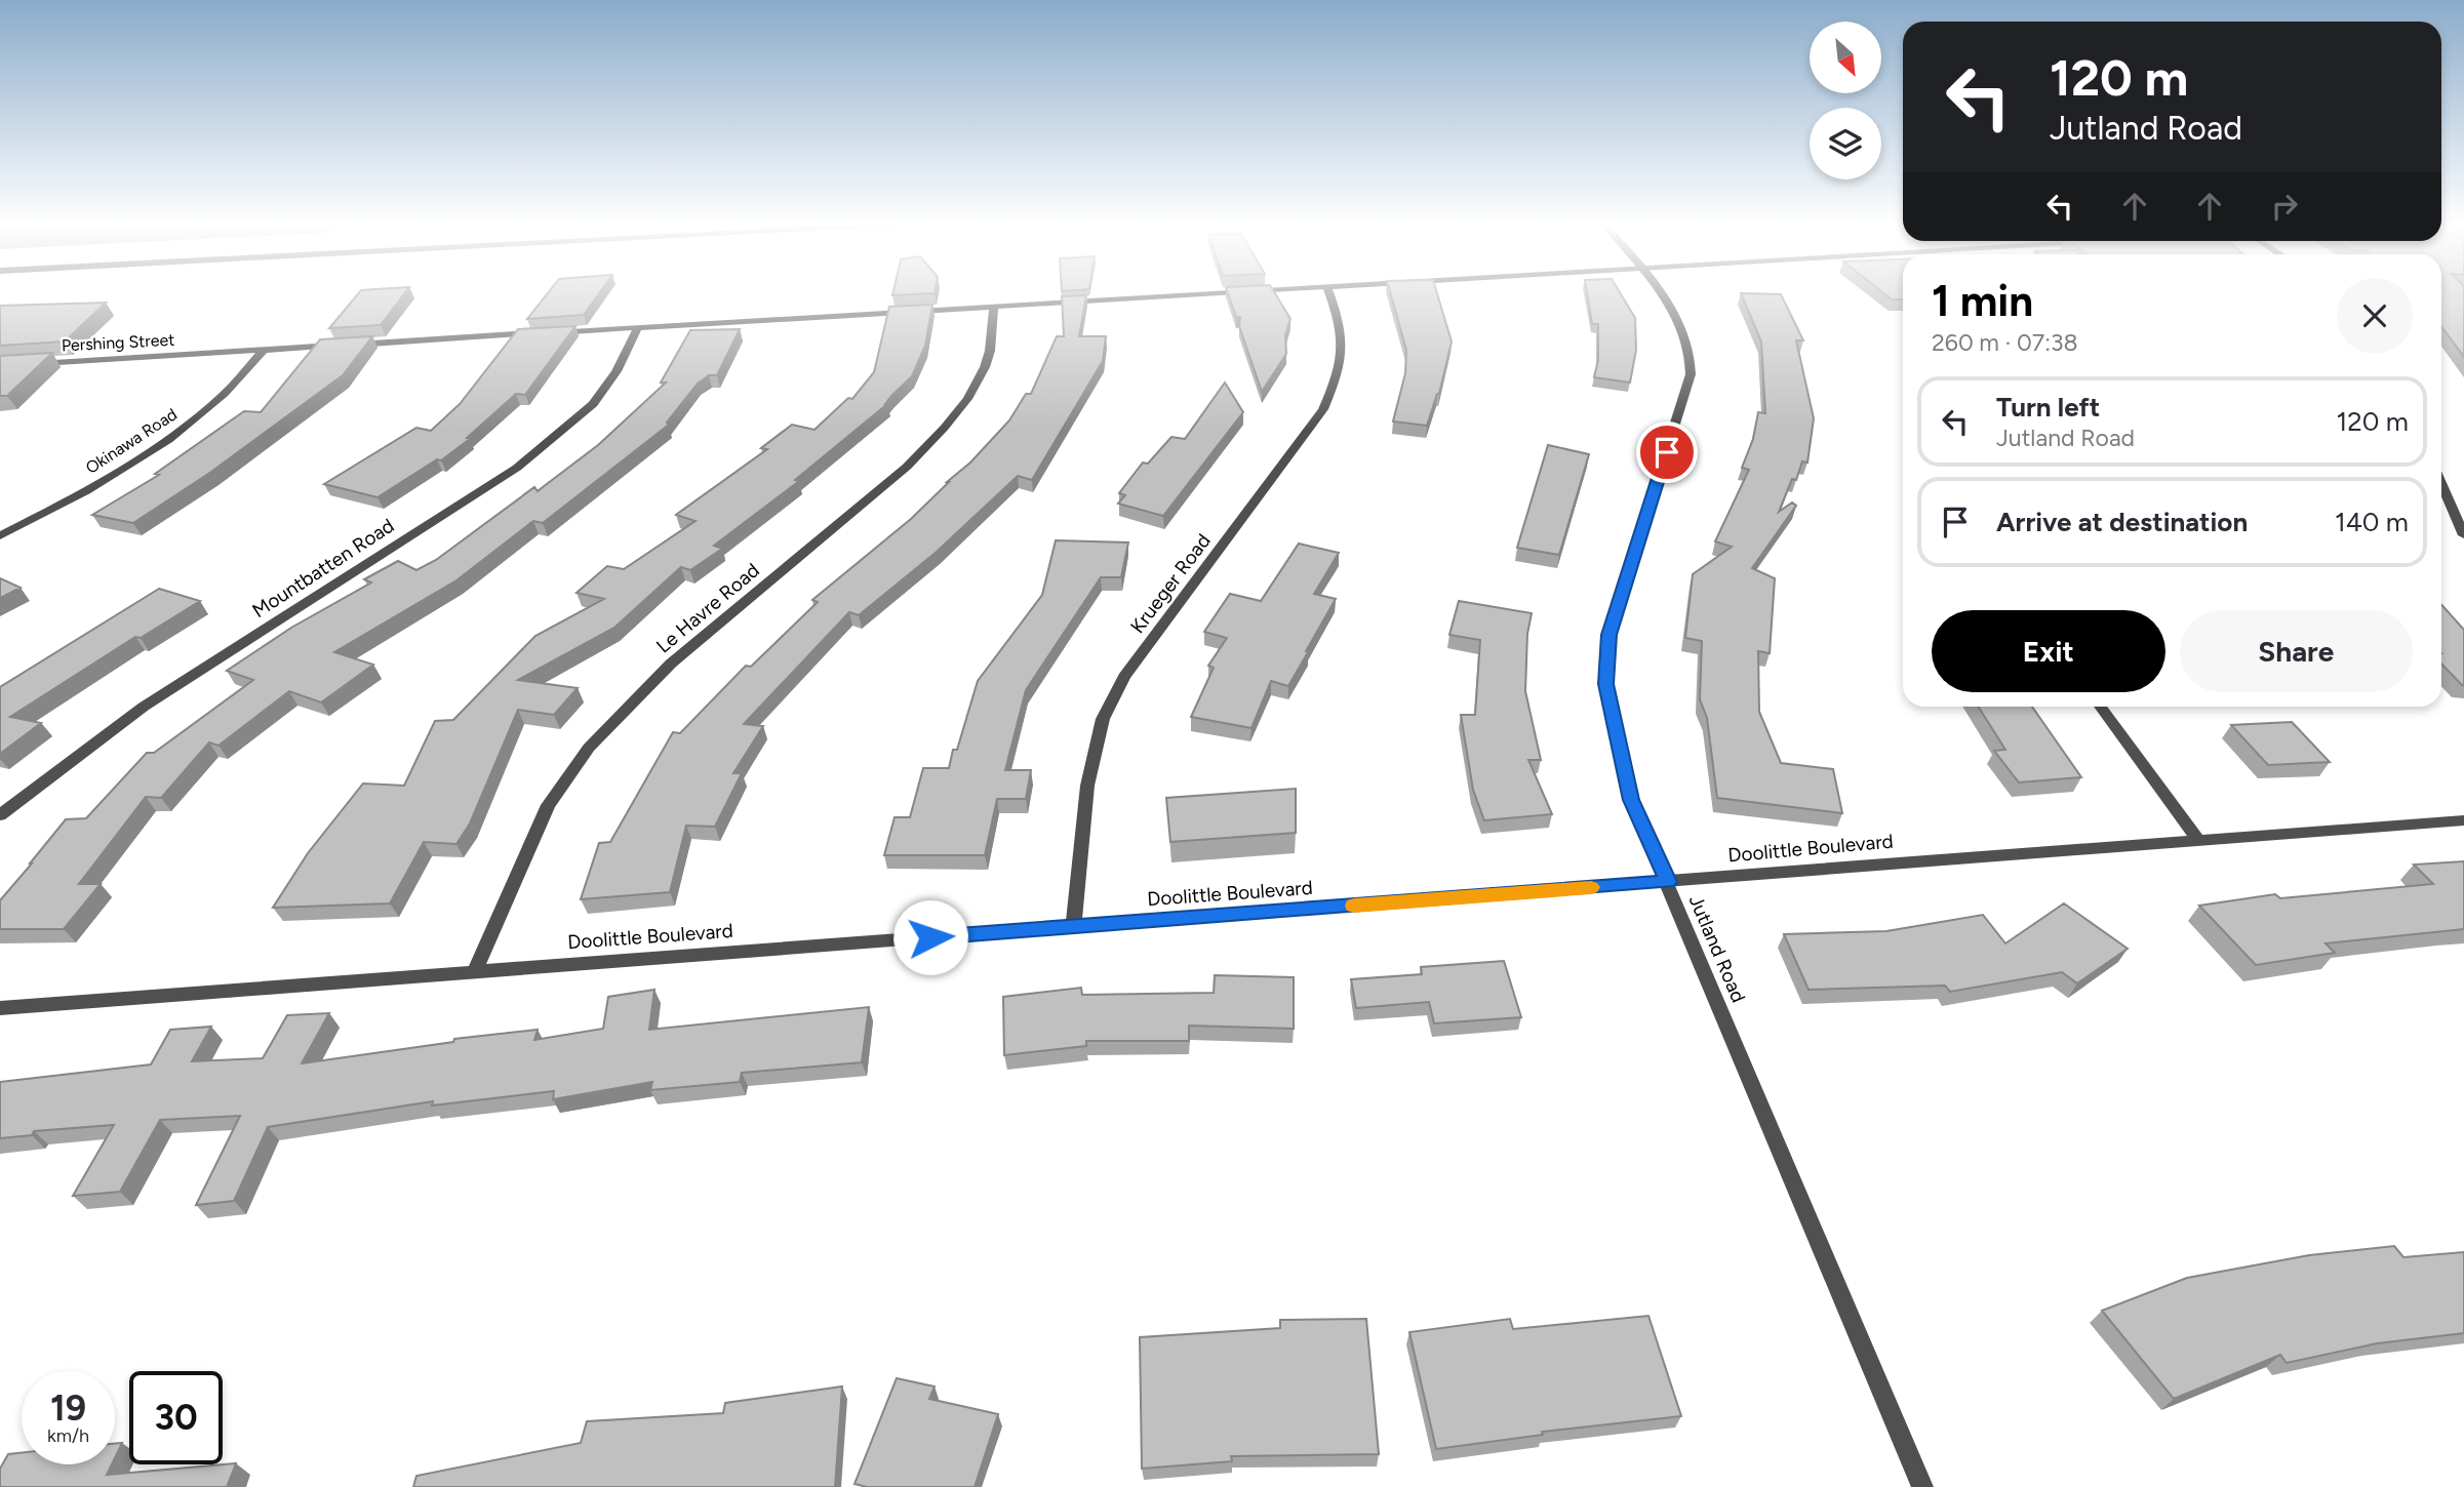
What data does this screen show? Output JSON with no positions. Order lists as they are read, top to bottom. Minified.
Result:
{"streets":{"street":["Pershing Street","Okinawa Road","Mountbatten Road","Krueger Road","Le Havre Road","Doolittle Boulevard","Jutland Road"]},"crossings":[["Pershing Street","Okinawa Road"],["Pershing Street","Mountbatten Road"],["Pershing Street","Le Havre Road"],["Krueger Road","Doolittle Boulevard"],["Le Havre Road","Doolittle Boulevard"],["Doolittle Boulevard","Jutland Road"]],"north":"bottom right","page":{"turn":["120 m","Jutland Road"],"heading":["1 min","260 m · 07:38"],"list":[{"name":"Turn left","note":"Jutland Road","value":"120 m"},{"name":"Arrive at destination","value":"140 m"}],"buttons":["Exit","Share"],"speed":"19 km/h","limit":"30"}}
